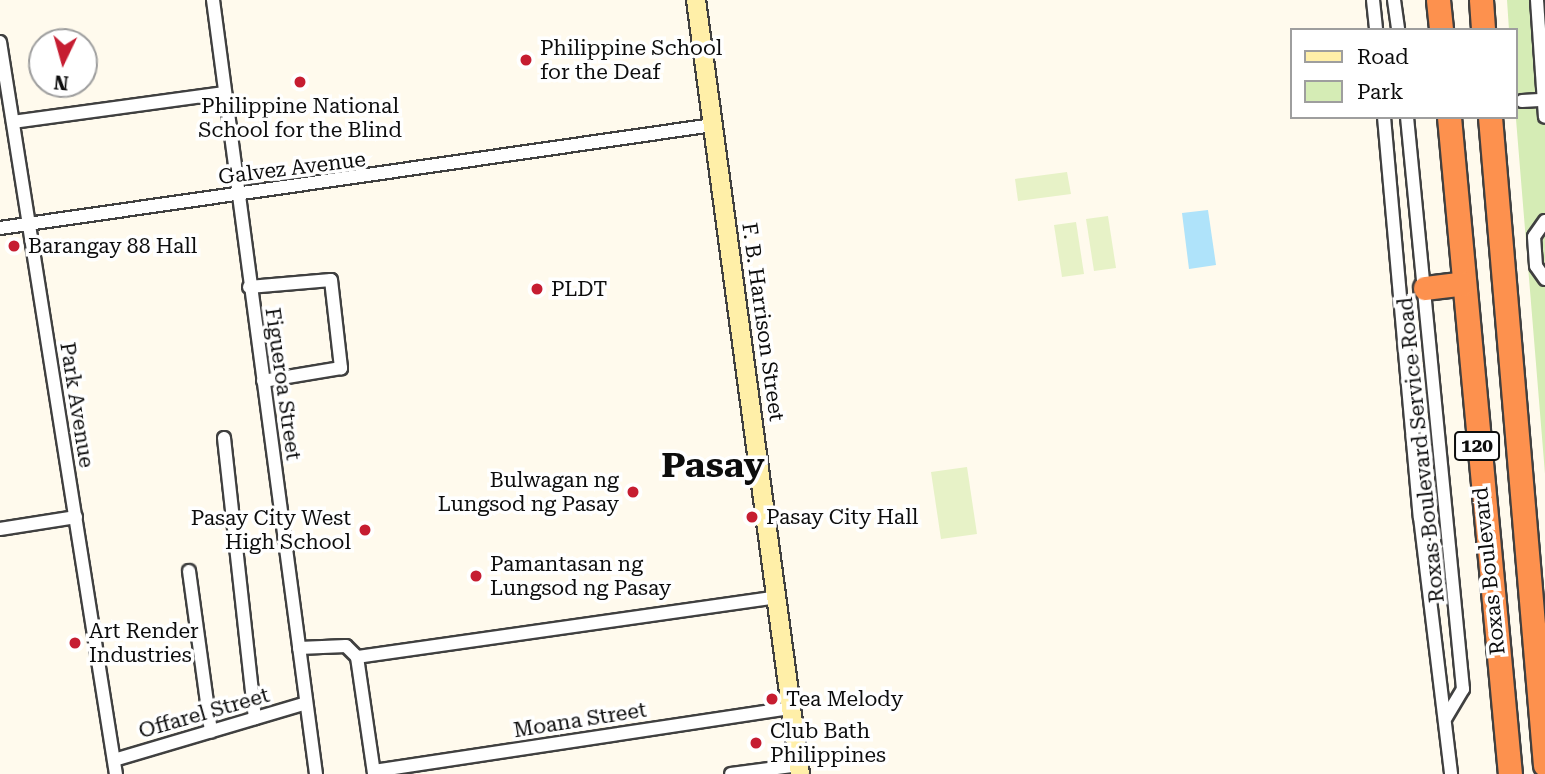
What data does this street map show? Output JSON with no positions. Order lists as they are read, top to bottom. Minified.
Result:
{"streets":{"highway":["120","Roxas Boulevard"],"main road":["F. B. Harrison Street"],"street":["Galvez Avenue","Figueroa Street","Park Avenue","Roxas Boulevard Service Road","Offarel Street","Moana Street"]},"crossings":[["Galvez Avenue","F. B. Harrison Street"],["Galvez Avenue","Figueroa Street"],["Galvez Avenue","Park Avenue"],["F. B. Harrison Street","Moana Street"],["Figueroa Street","Offarel Street"],["Park Avenue","Offarel Street"]],"districts":["Pasay"],"places":["Philippine School for the Deaf","Philippine National School for the Blind","Barangay 88 Hall","PLDT","Bulwagan ng Lungsod ng Pasay","Pasay City Hall","Pasay City West High School","Pamantasan ng Lungsod ng Pasay","Art Render Industries","Tea Melody","Club Bath Philippines"],"legend":["Road","Park"],"north":"bottom"}
